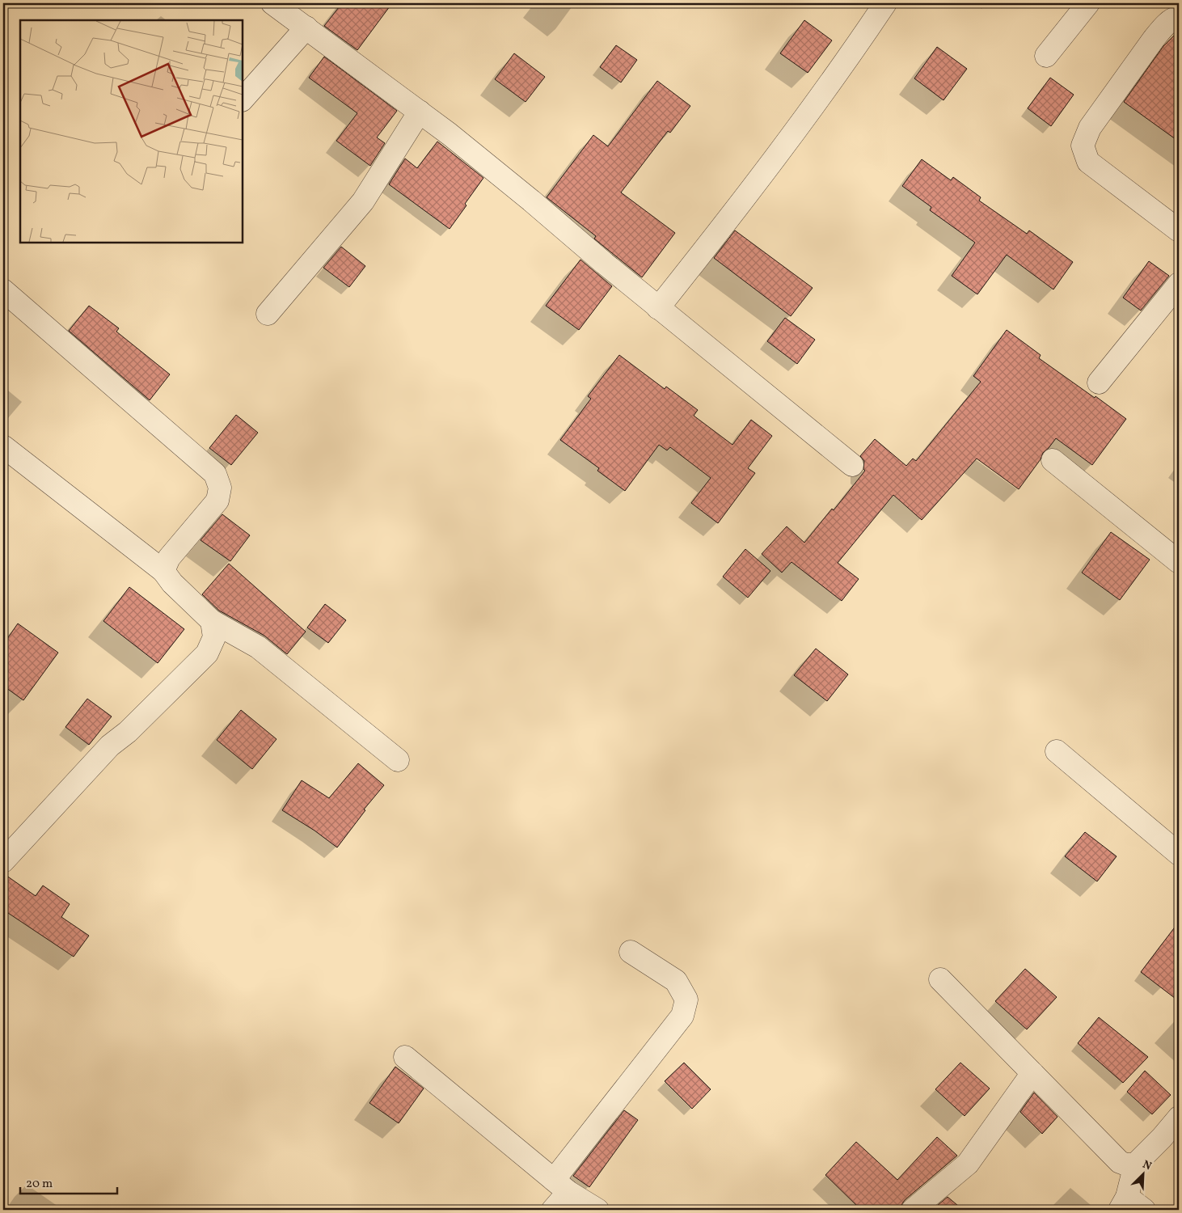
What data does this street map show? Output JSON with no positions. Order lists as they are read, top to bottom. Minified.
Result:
{"scale_bar":"20 m","north":"top right"}
